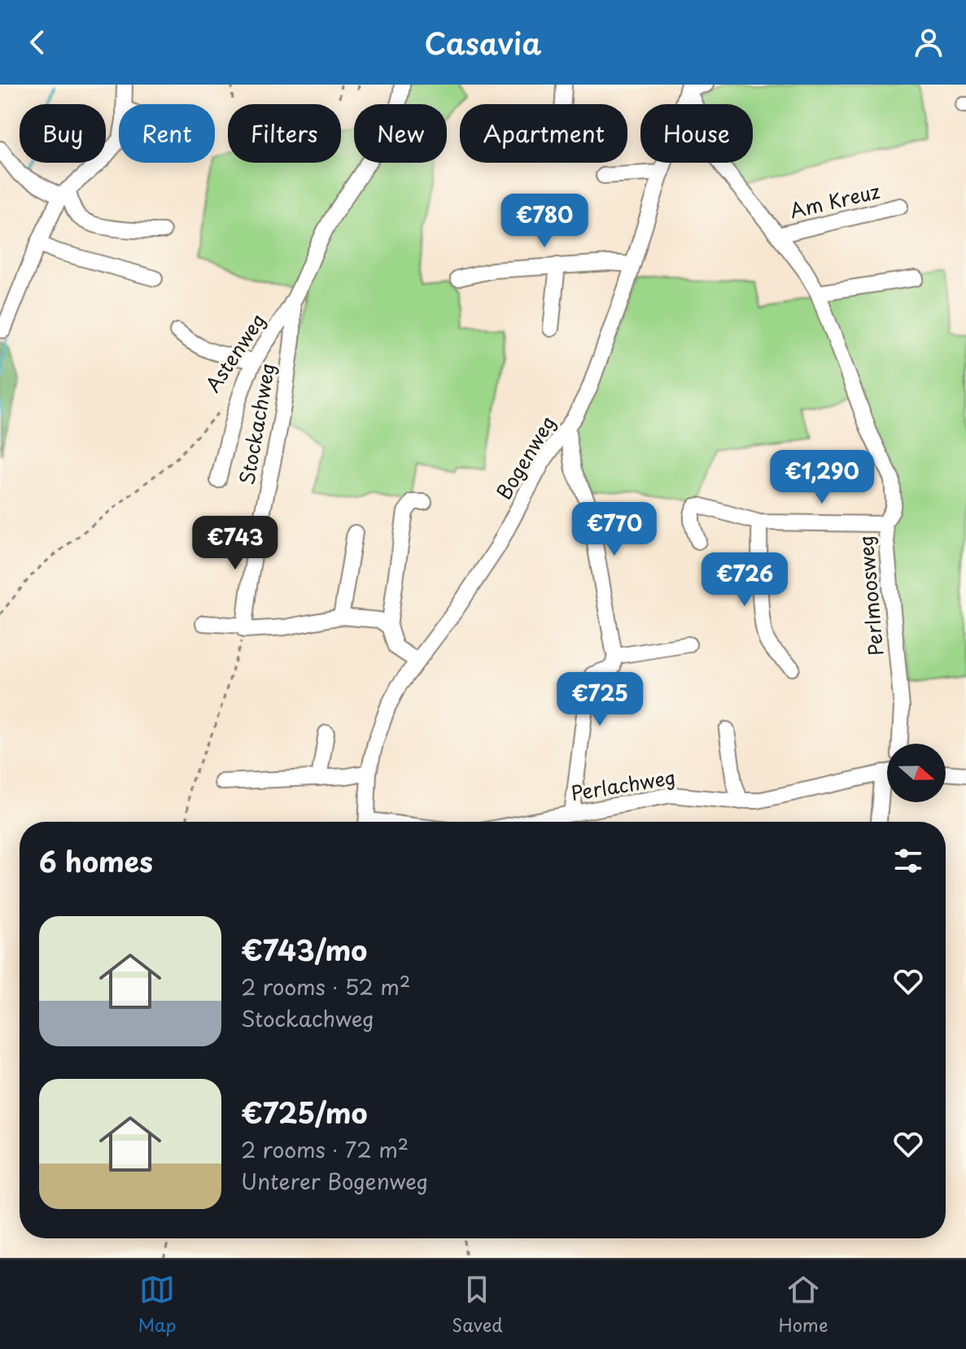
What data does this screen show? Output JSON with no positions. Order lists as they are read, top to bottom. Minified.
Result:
{"streets":{"street":["Am Kreuz","Astenweg","Stockachweg","Bogenweg","Perlmoosweg","Perlachweg"]},"crossings":[["Am Kreuz","Bogenweg"],["Am Kreuz","Perlmoosweg"],["Astenweg","Stockachweg"]],"north":"right","page":{"header":"Casavia","chip":["Buy","Rent","Filters","New","Apartment","House"],"price":["€780","€1,290","€770","€743","€726","€725"],"heading":"6 homes","list":[{"name":"€743/mo","note":"2 rooms · 52 m² · Stockachweg"},{"name":"€725/mo","note":"2 rooms · 72 m² · Unterer Bogenweg"}],"tabs":["Map","Saved","Home"]}}
